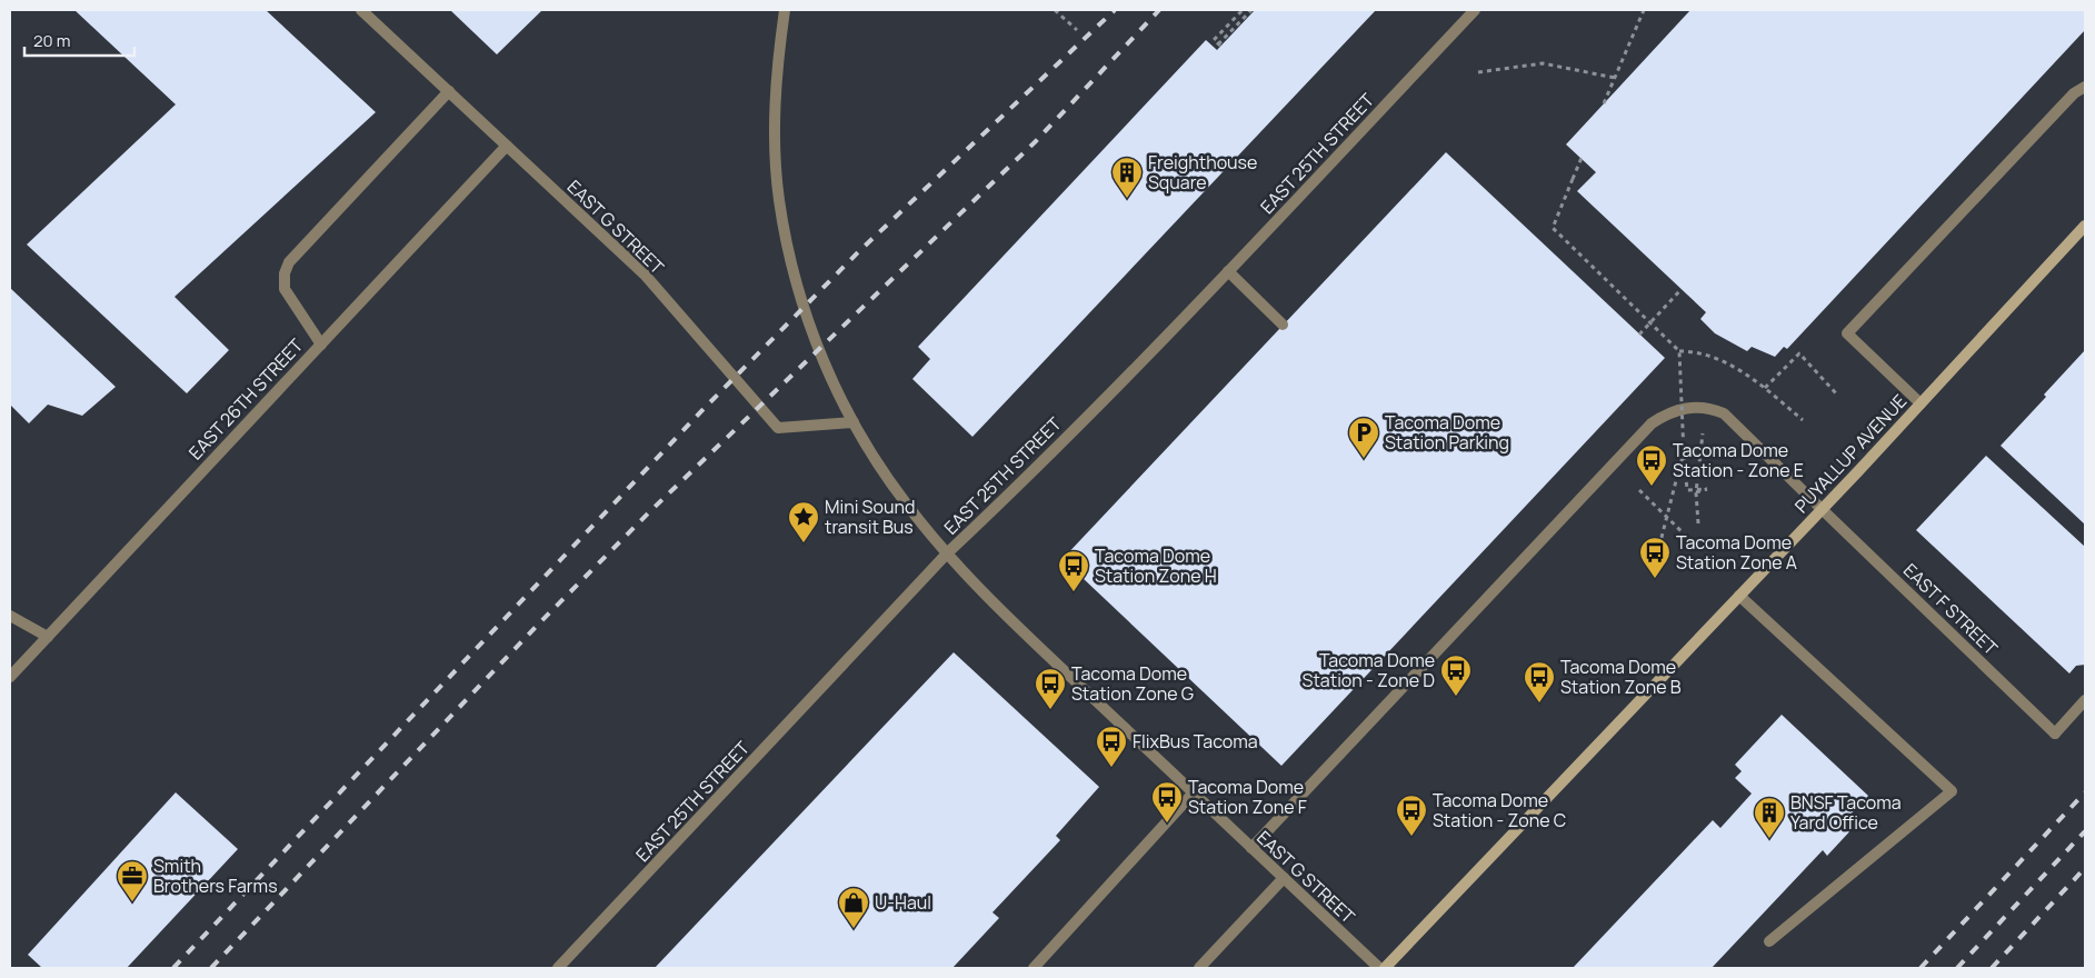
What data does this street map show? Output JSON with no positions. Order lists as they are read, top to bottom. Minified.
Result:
{"streets":{"main road":["PUYALLUP AVENUE"],"street":["EAST 25TH STREET","EAST G STREET","EAST 26TH STREET","EAST F STREET"]},"crossings":[["EAST 25TH STREET","EAST G STREET"],["EAST G STREET","EAST 26TH STREET"],["EAST G STREET","EAST F STREET"],["PUYALLUP AVENUE","EAST F STREET"]],"places":{"building":["Freighthouse Square","BNSF Tacoma Yard Office"],"parking":["Tacoma Dome Station Parking"],"bus stop":["Tacoma Dome Station - Zone E","Tacoma Dome Station Zone A","Tacoma Dome Station Zone H","Tacoma Dome Station - Zone D","Tacoma Dome Station Zone B","Tacoma Dome Station Zone G","FlixBus Tacoma","Tacoma Dome Station Zone F","Tacoma Dome Station - Zone C"],"place":["Mini Sound transit Bus"],"office":["Smith Brothers Farms"],"shop":["U-Haul"]},"scale_bar":"20 m"}
